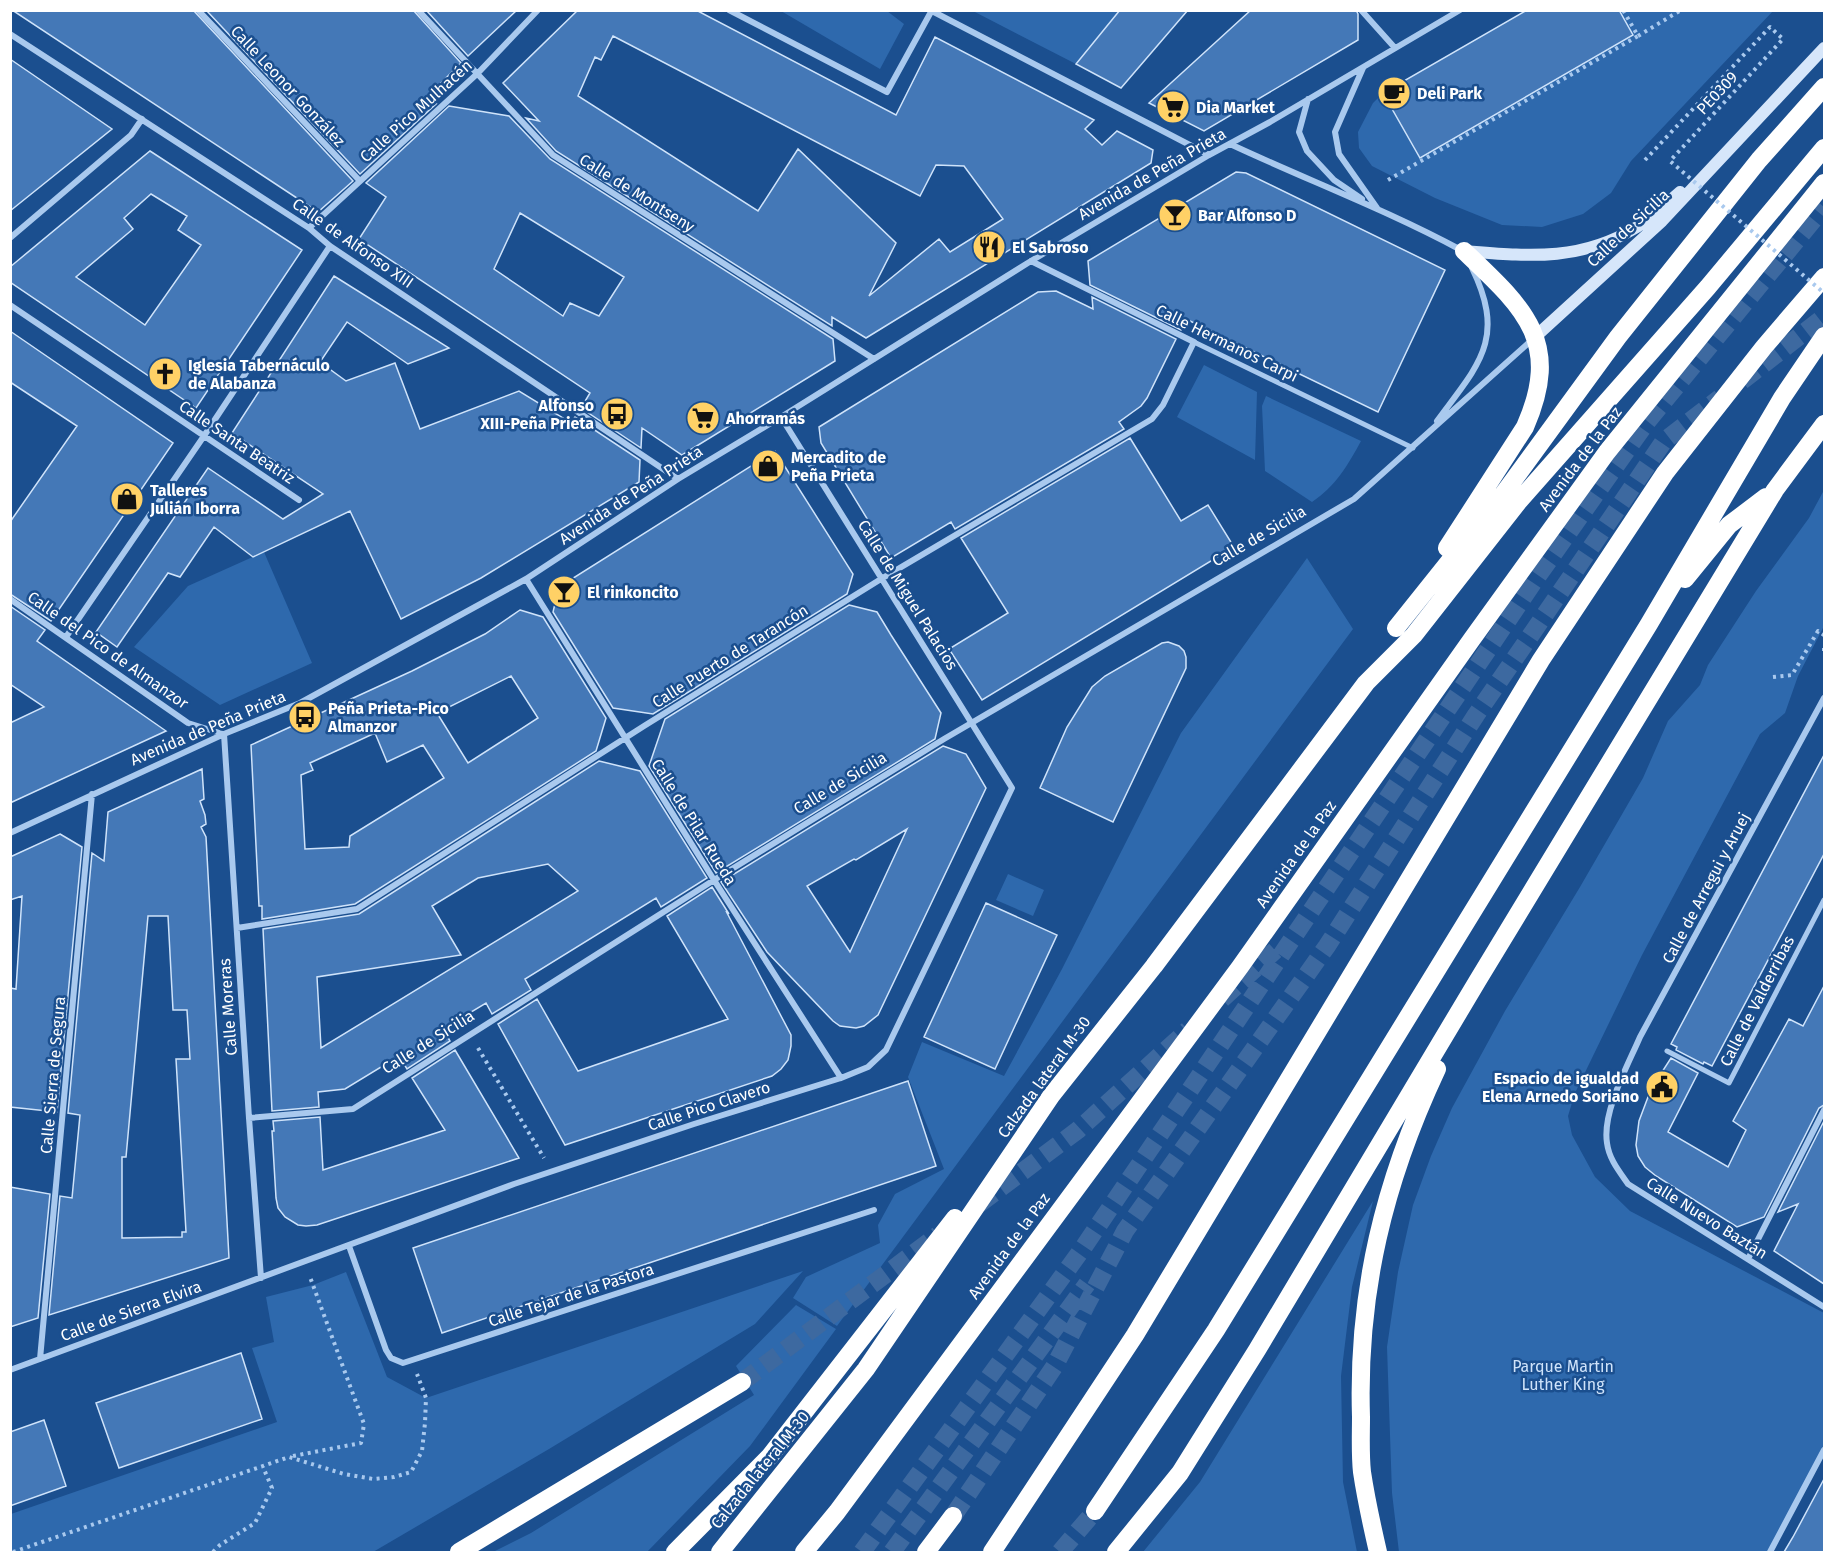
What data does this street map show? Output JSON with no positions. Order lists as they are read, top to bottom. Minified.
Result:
{"streets":{"highway":["Avenida de la Paz","Calzada lateral M-30"],"main road":["Calle de Sicilia"],"street":["Calle Leonor González","Calle Pico Mulhacén","Avenida de Peña Prieta","Calle de Montseny","Calle de Alfonso XIII","Calle Hermanos Carpi","Calle Santa Beatriz","Calle de Miguel Palacios","Calle del Pico de Almanzor","Calle Puerto de Tarancón","Calle de Pilar Rueda","Calle de Arregui y Aruej","Calle de Valderribas","Calle Moreras","Calle Sierra de Segura","Calle Pico Clavero","Calle Nuevo Baztán","Calle Tejar de la Pastora","Calle de Sierra Elvira"],"path":["PE0309"]},"crossings":[["Calle Leonor González","Calle Pico Mulhacén"],["Calle Pico Mulhacén","Calle de Montseny"],["Calle Pico Mulhacén","Calle de Alfonso XIII"],["Avenida de Peña Prieta","Calle de Montseny"],["Avenida de Peña Prieta","Calle de Alfonso XIII"],["Avenida de Peña Prieta","Calle Hermanos Carpi"],["Avenida de Peña Prieta","Calle de Miguel Palacios"],["Avenida de Peña Prieta","Calle del Pico de Almanzor"],["Avenida de Peña Prieta","Calle de Pilar Rueda"],["Avenida de Peña Prieta","Calle Moreras"],["Avenida de Peña Prieta","Calle Sierra de Segura"],["Calle de Sicilia","Calle Hermanos Carpi"],["Calle de Sicilia","Calle de Miguel Palacios"],["Calle de Sicilia","Calle de Pilar Rueda"],["Calle de Sicilia","Calle Moreras"],["Calle Hermanos Carpi","Calle Puerto de Tarancón"],["Calle de Miguel Palacios","Calle Puerto de Tarancón"],["Calle de Miguel Palacios","Calle Pico Clavero"],["Calle del Pico de Almanzor","Calle Moreras"],["Calle Puerto de Tarancón","Calle de Pilar Rueda"],["Calle Puerto de Tarancón","Calle Moreras"],["Calle de Pilar Rueda","Calle Pico Clavero"],["Calle de Arregui y Aruej","Calle Nuevo Baztán"],["Calle Moreras","Calle Pico Clavero"],["Calle Moreras","Calle de Sierra Elvira"],["Calle Sierra de Segura","Calle de Sierra Elvira"],["Calle Pico Clavero","Calle de Sierra Elvira"]],"parks":["Parque Martin Luther King"],"places":{"cafe":["Deli Park"],"supermarket":["Dia Market","Ahorramás"],"bar":["Bar Alfonso D","El rinkoncito"],"restaurant":["El Sabroso"],"church":["Iglesia Tabernáculo de Alabanza"],"bus stop":["Alfonso XIII-Peña Prieta","Peña Prieta-Pico Almanzor"],"shop":["Mercadito de Peña Prieta","Talleres Julián Iborra"],"public building":["Espacio de igualdad Elena Arnedo Soriano"]}}
